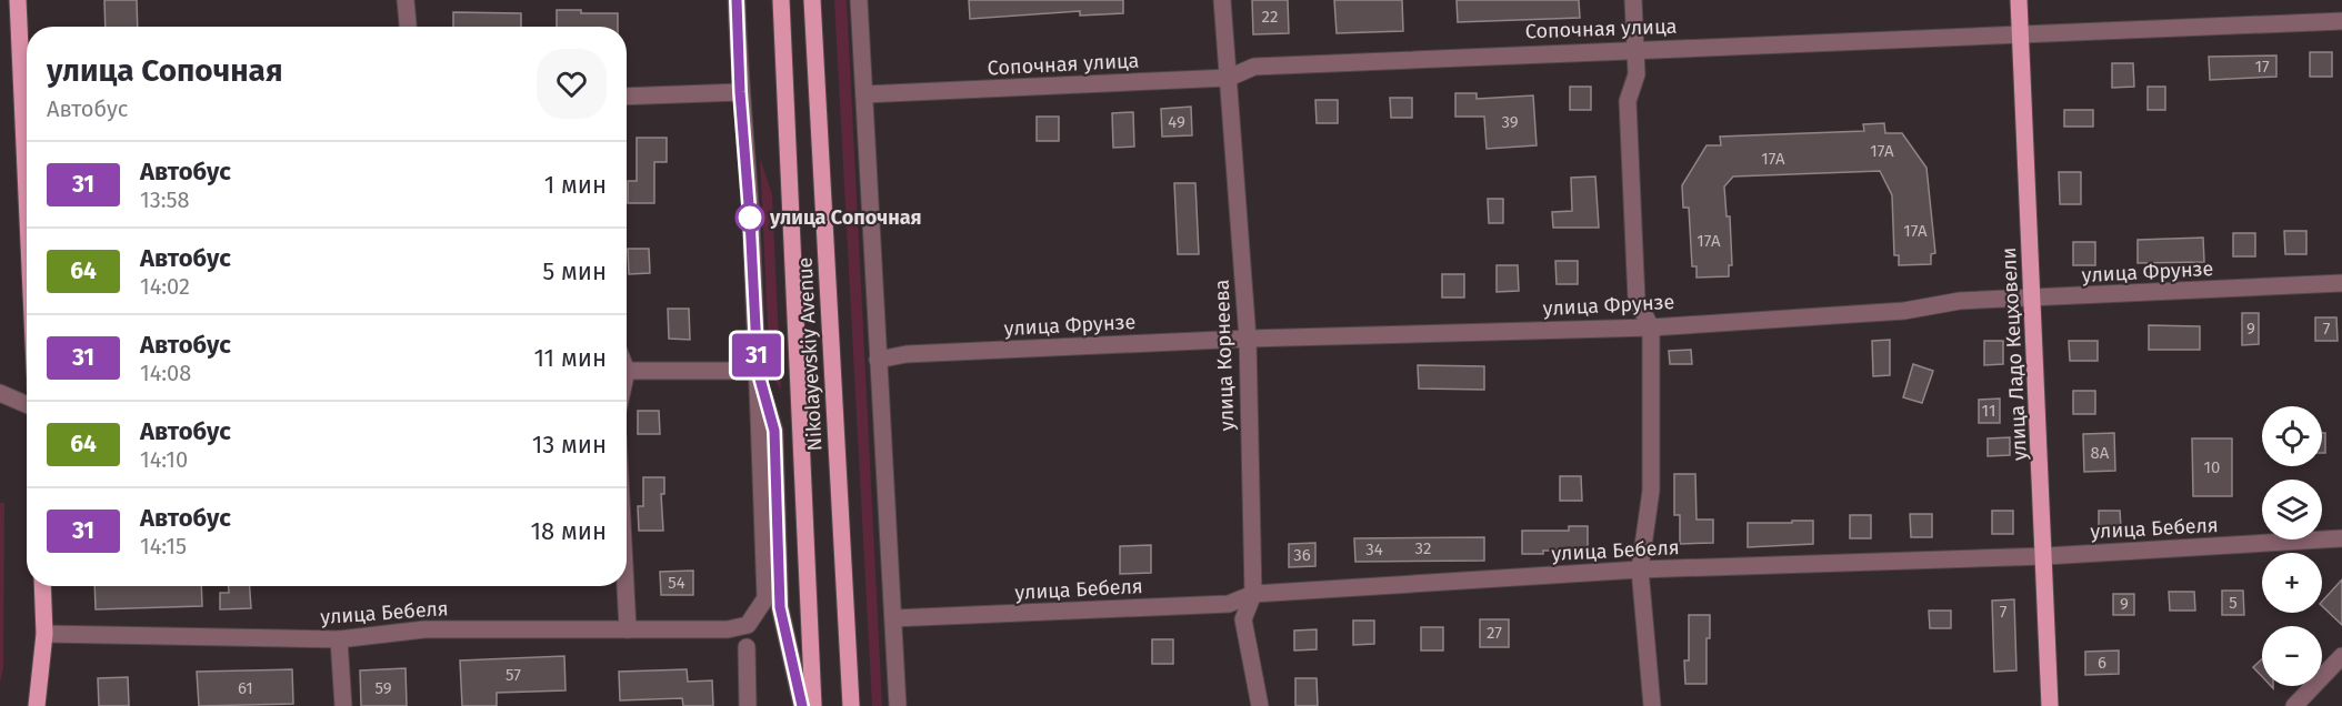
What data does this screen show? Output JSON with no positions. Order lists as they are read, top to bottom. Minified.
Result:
{"streets":{"main road":["Nikolayevskiy Avenue","улица Ладо Кецховели"],"street":["Сопочная улица","улица Фрунзе","улица Корнеева","улица Бебеля"]},"crossings":[["Сопочная улица","улица Ладо Кецховели"],["Сопочная улица","улица Корнеева"],["улица Фрунзе","улица Ладо Кецховели"],["улица Фрунзе","улица Корнеева"],["улица Ладо Кецховели","улица Бебеля"],["улица Корнеева","улица Бебеля"]],"places":["улица Сопочная"],"lines":["bus line 31"],"house_numbers":["22","17","49","39","17А","17А","17А","17А","9","7","11","8А","10","32","34","36","54","5","9","7","27","6","57","61","59"],"page":{"on_map":"31","heading":["улица Сопочная","Автобус"],"list":[{"mark":"31","name":"Автобус","note":"13:58","value":"1 мин"},{"mark":"64","name":"Автобус","note":"14:02","value":"5 мин"},{"mark":"31","name":"Автобус","note":"14:08","value":"11 мин"},{"mark":"64","name":"Автобус","note":"14:10","value":"13 мин"},{"mark":"31","name":"Автобус","note":"14:15","value":"18 мин"}],"map_buttons":["+","−"]}}
